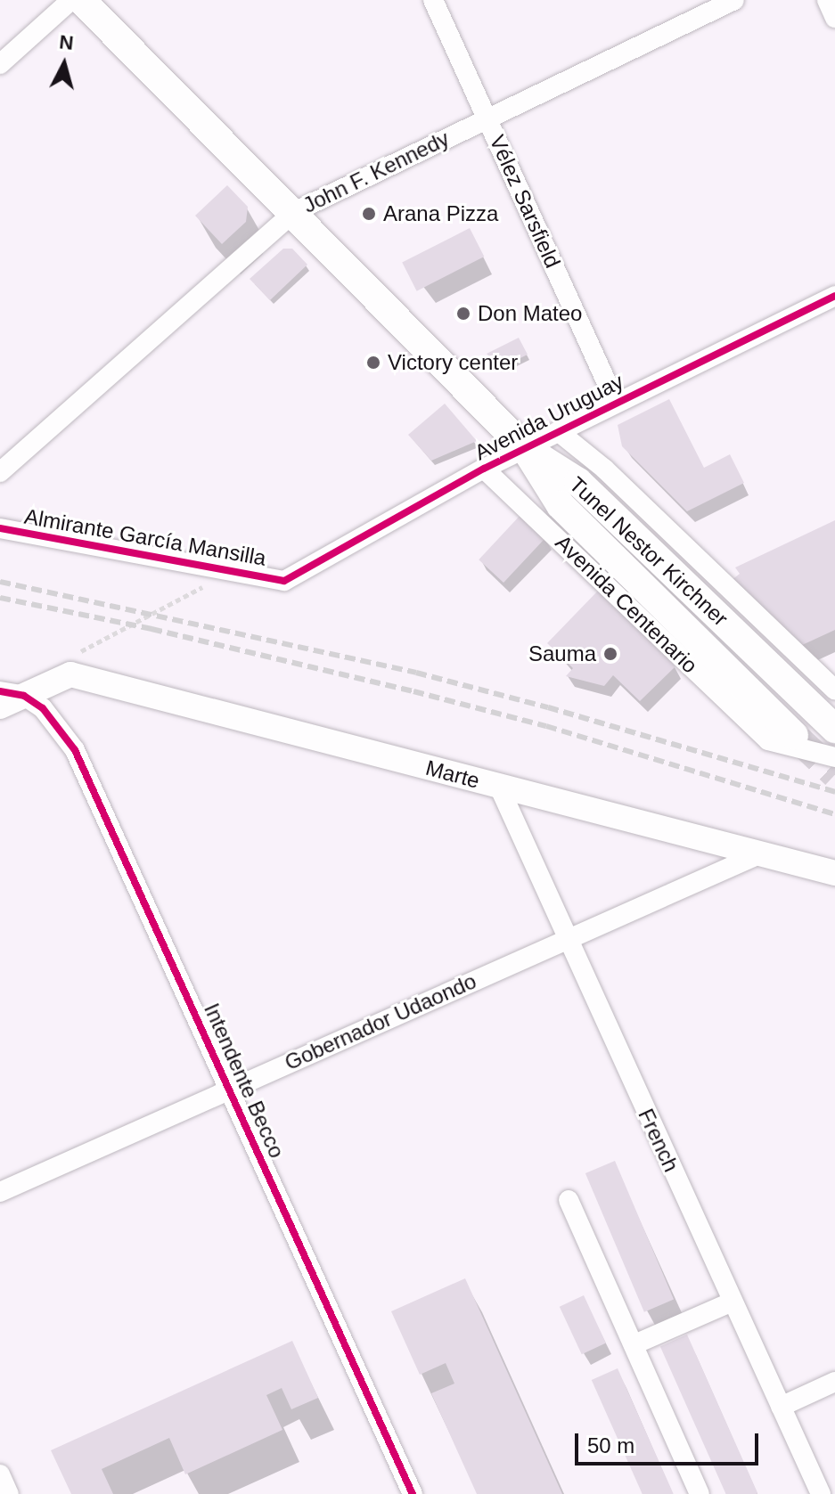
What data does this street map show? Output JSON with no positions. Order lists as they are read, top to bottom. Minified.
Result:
{"streets":{"main road":["Tunel Nestor Kirchner"],"street":["John F. Kennedy","Vélez Sarsfield","Avenida Uruguay","Almirante García Mansilla","Avenida Centenario","Marte","Gobernador Udaondo","Intendente Becco","French"]},"crossings":[["John F. Kennedy","Vélez Sarsfield"],["Vélez Sarsfield","Avenida Uruguay"],["Avenida Uruguay","Almirante García Mansilla"],["Avenida Uruguay","Tunel Nestor Kirchner"],["Avenida Uruguay","Avenida Centenario"],["Tunel Nestor Kirchner","Avenida Centenario"],["Marte","Gobernador Udaondo"],["Marte","French"],["Gobernador Udaondo","Intendente Becco"],["Gobernador Udaondo","French"]],"places":["Arana Pizza","Don Mateo","Victory center","Sauma"],"scale_bar":"50 m","north":"top"}
